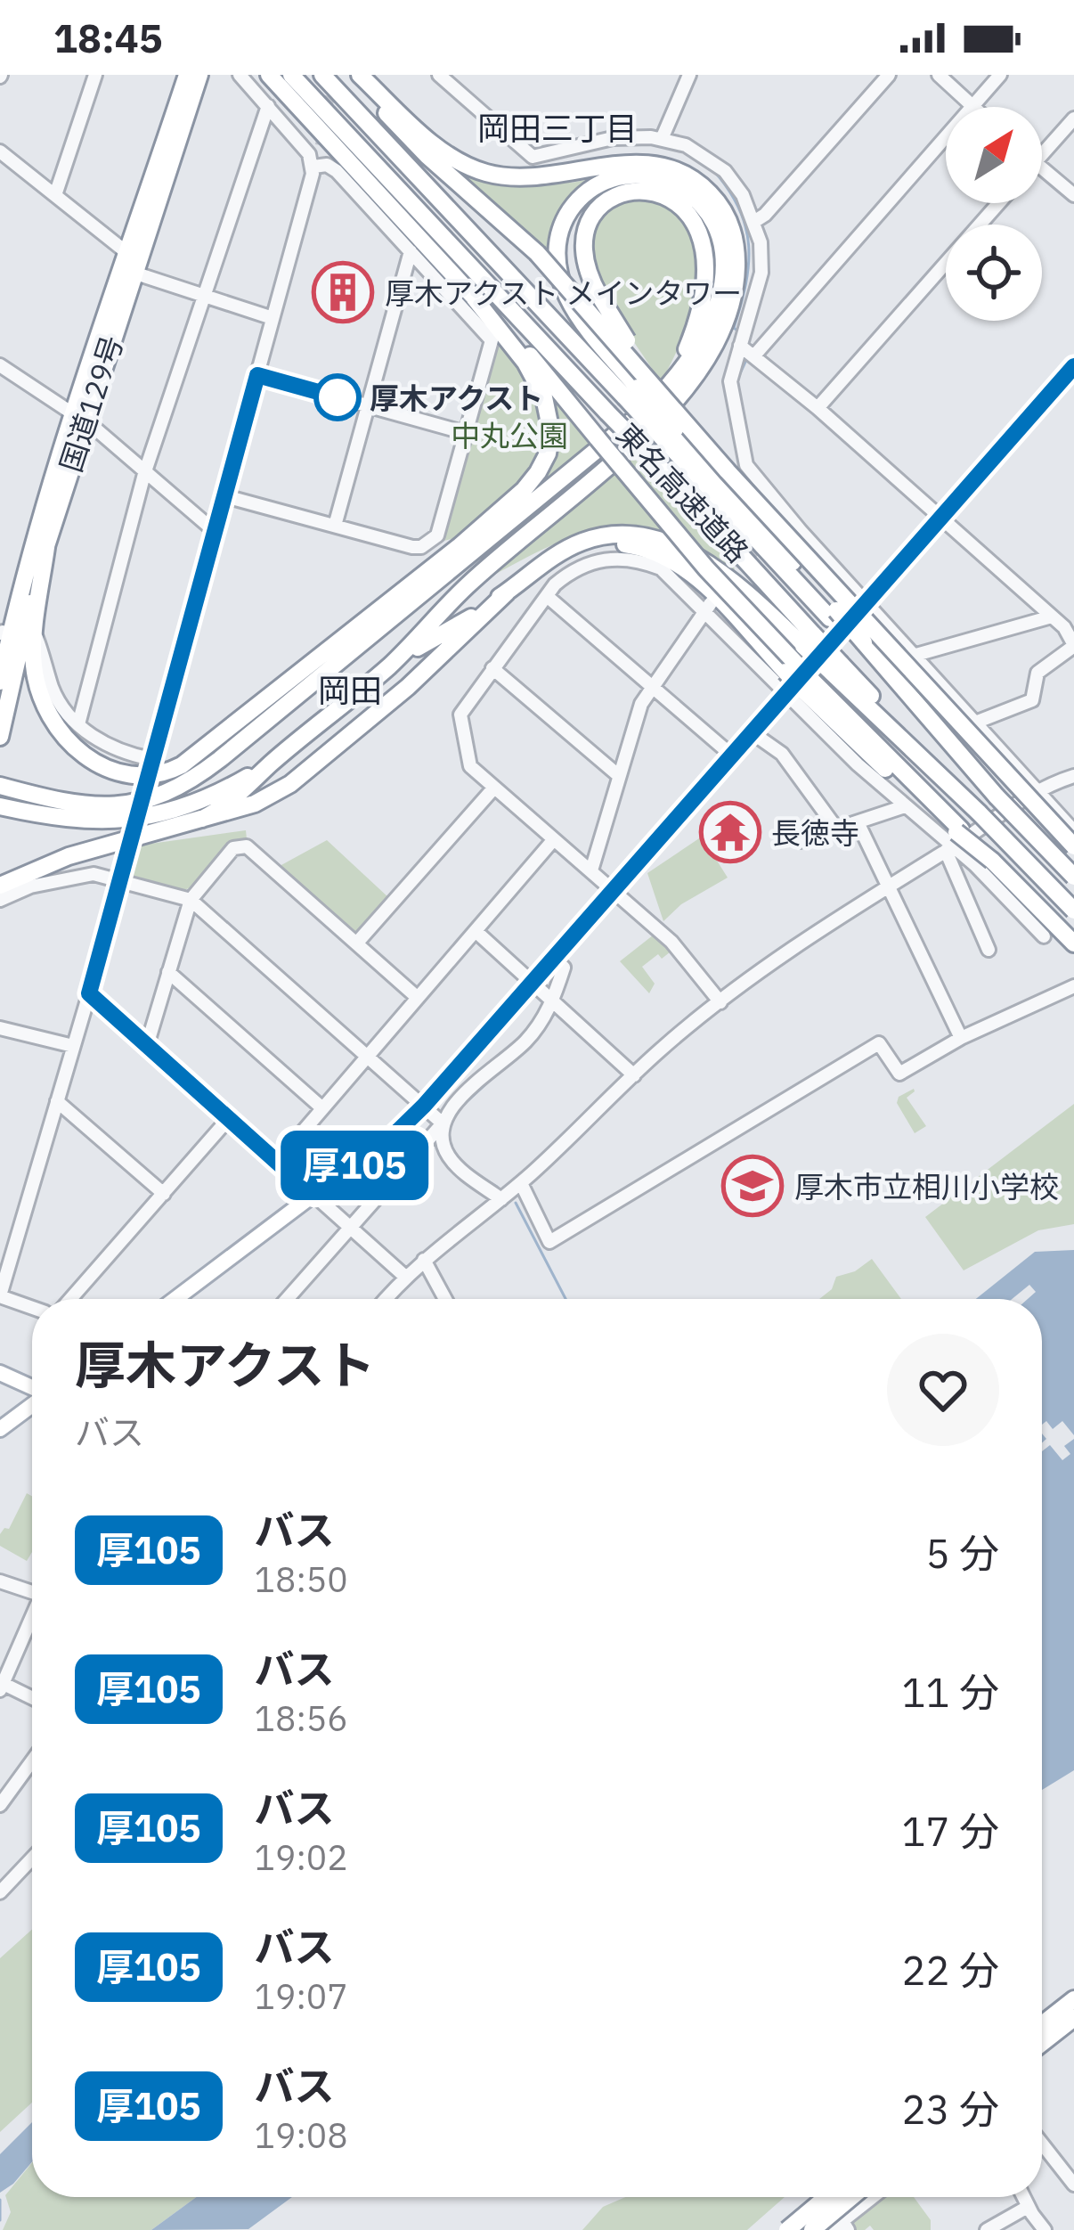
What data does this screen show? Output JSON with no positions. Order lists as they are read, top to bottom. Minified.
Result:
{"streets":{"highway":["国道129号","東名高速道路"]},"districts":["岡田三丁目","岡田"],"parks":["中丸公園"],"places":{"building":["厚木アクスト メインタワー"],"other":["厚木アクスト"],"temple":["長徳寺"],"school or university":["厚木市立相川小学校"]},"lines":["bus line 厚105"],"north":"top right","page":{"status":"18:45","on_map":"厚105","heading":["厚木アクスト","バス"],"list":[{"mark":"厚105","name":"バス","note":"18:50","value":"5 分"},{"mark":"厚105","name":"バス","note":"18:56","value":"11 分"},{"mark":"厚105","name":"バス","note":"19:02","value":"17 分"},{"mark":"厚105","name":"バス","note":"19:07","value":"22 分"},{"mark":"厚105","name":"バス","note":"19:08","value":"23 分"}]}}
